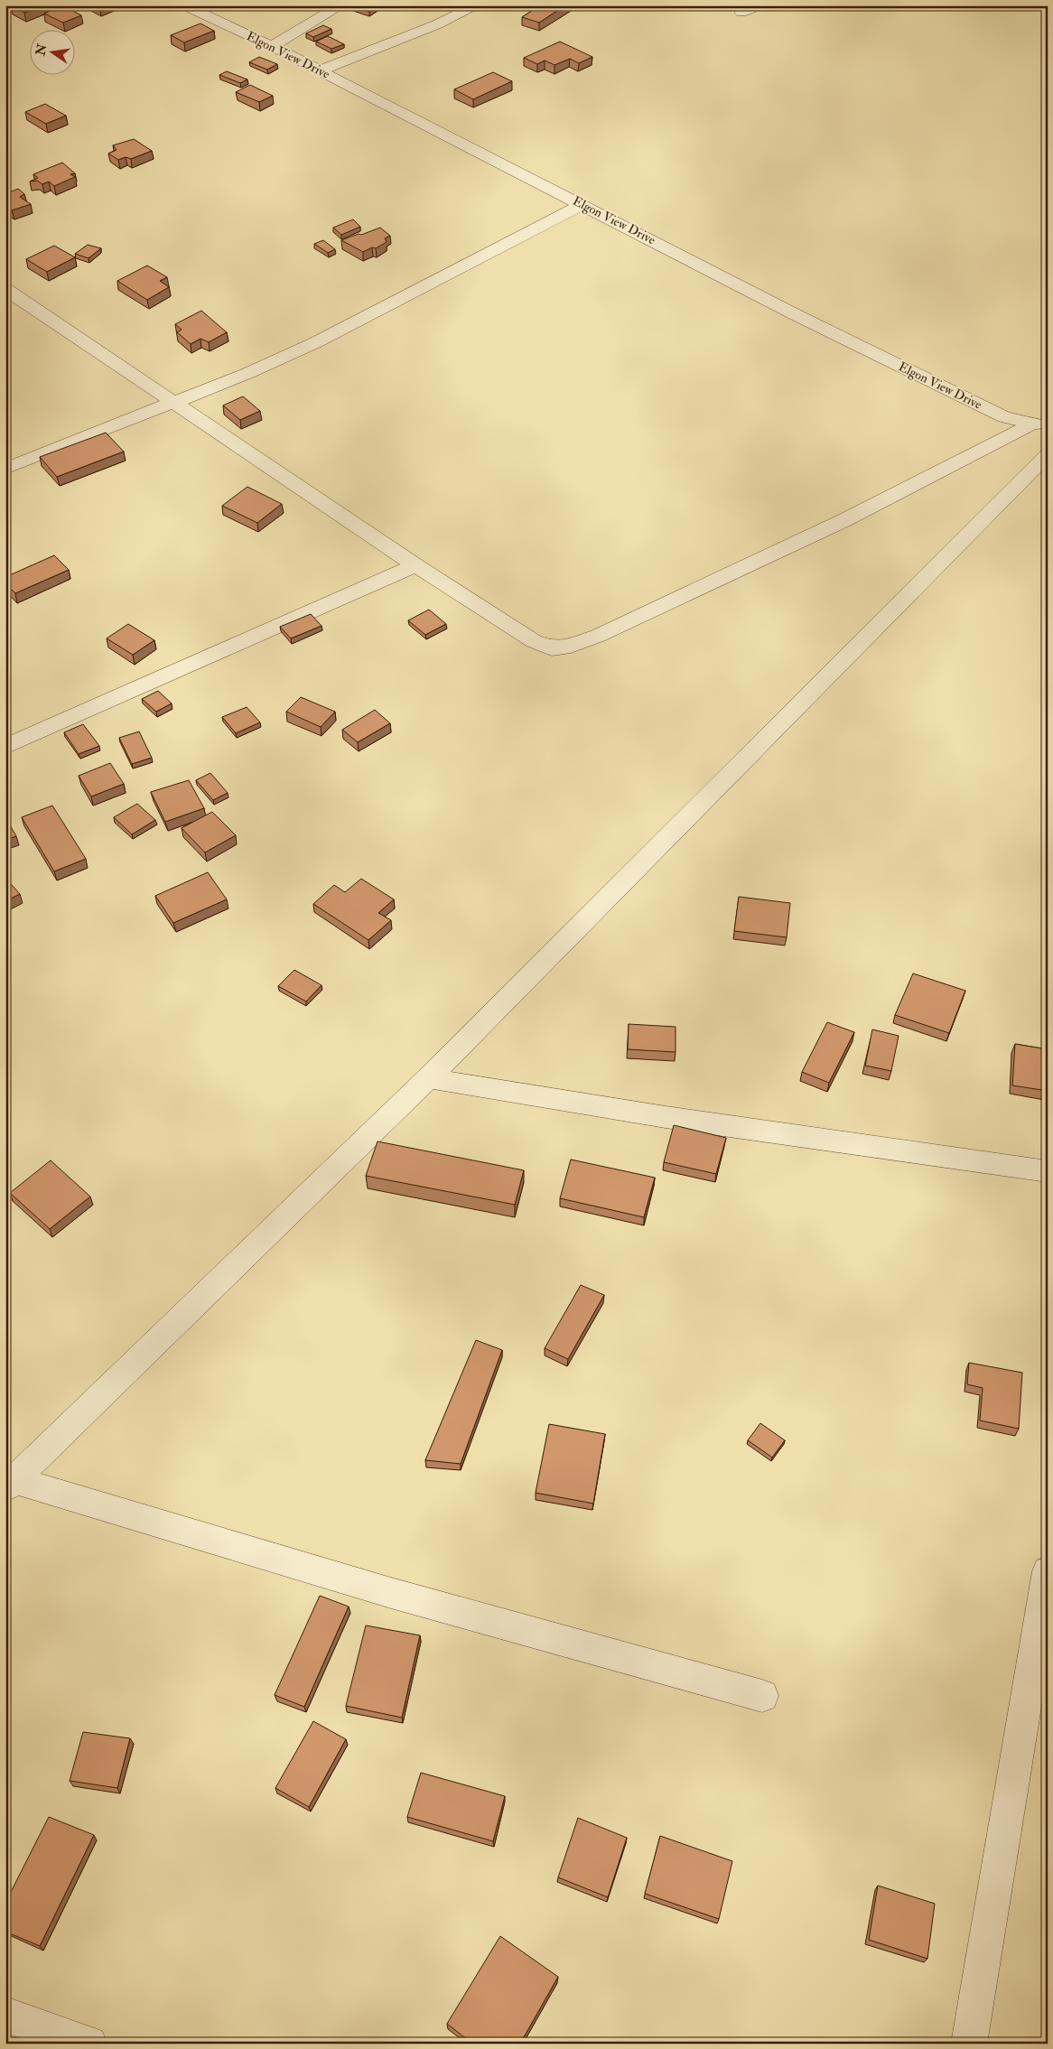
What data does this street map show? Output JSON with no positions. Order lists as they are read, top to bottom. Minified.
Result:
{"streets":{"street":["Elgon View Drive"]},"north":"left"}
